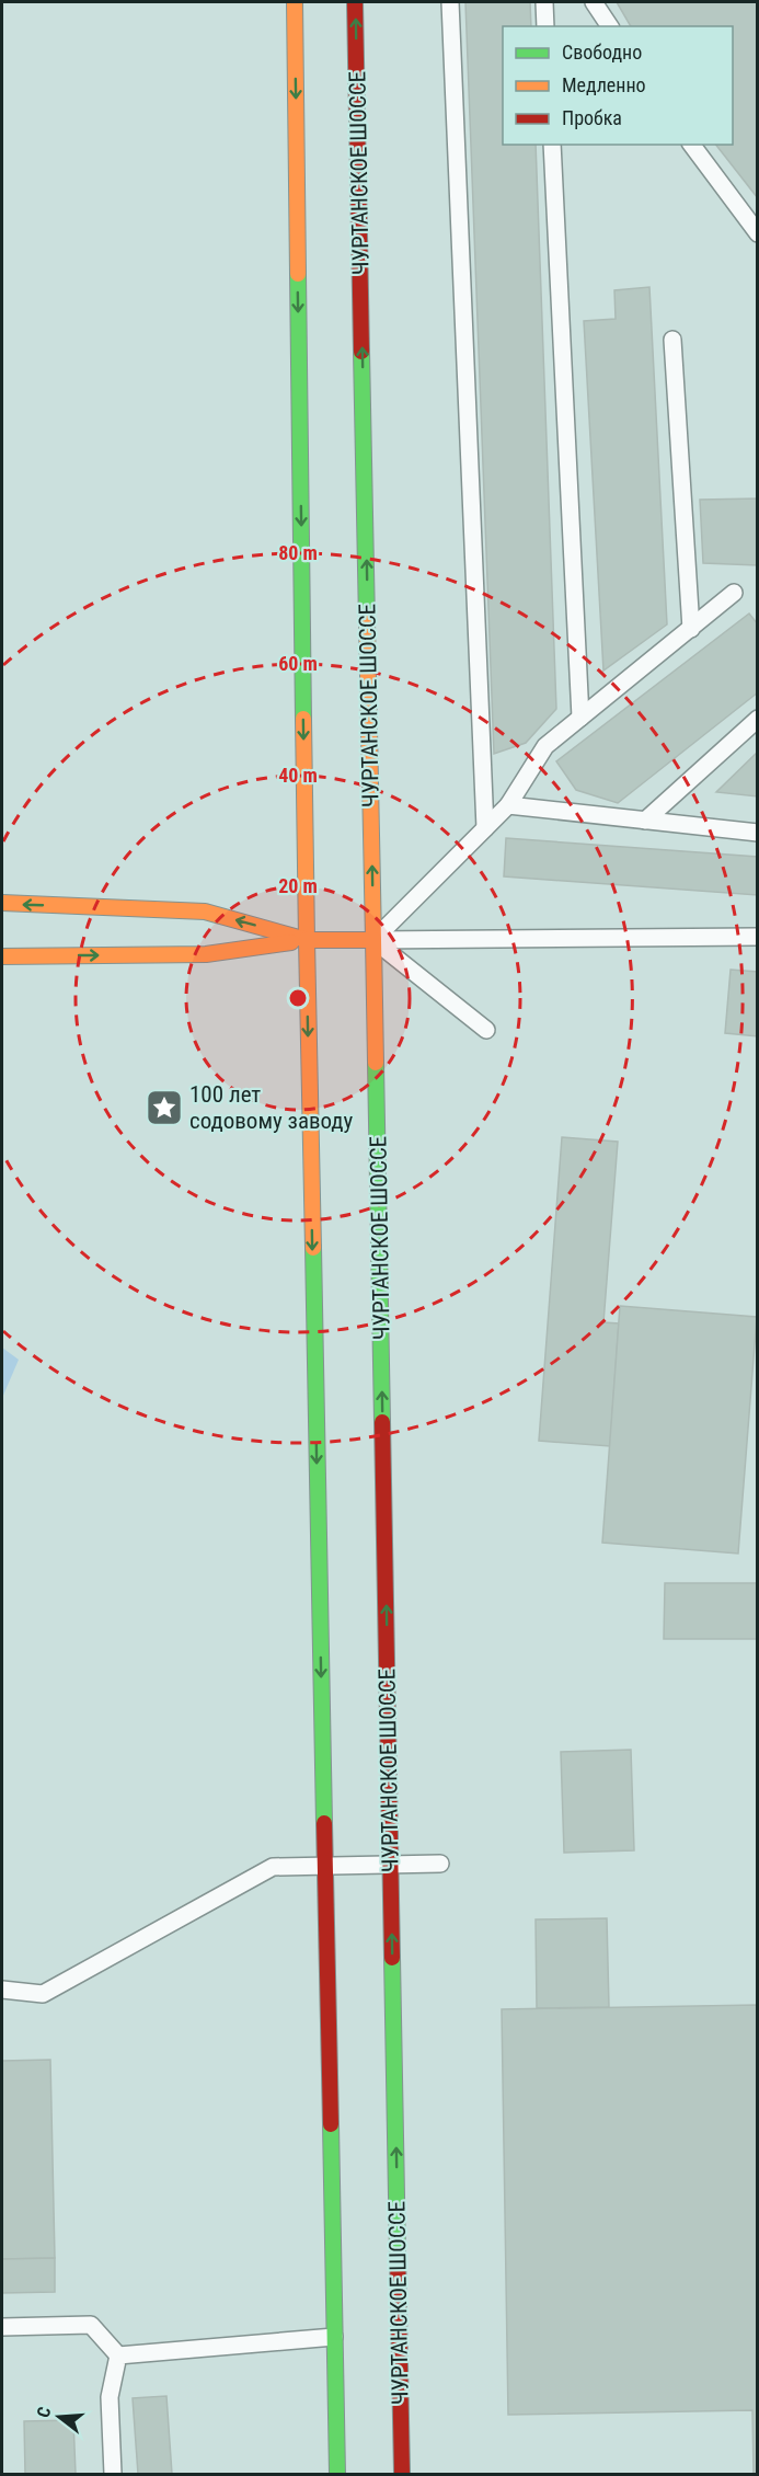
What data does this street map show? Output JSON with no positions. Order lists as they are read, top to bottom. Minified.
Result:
{"streets":{"street":["ЧУРТАНСКОЕ ШОССЕ"]},"places":{"place":["100 лет содовому заводу"]},"legend":["Свободно","Медленно","Пробка"],"north":"left","rings":["80 m","60 m","40 m","20 m"]}
